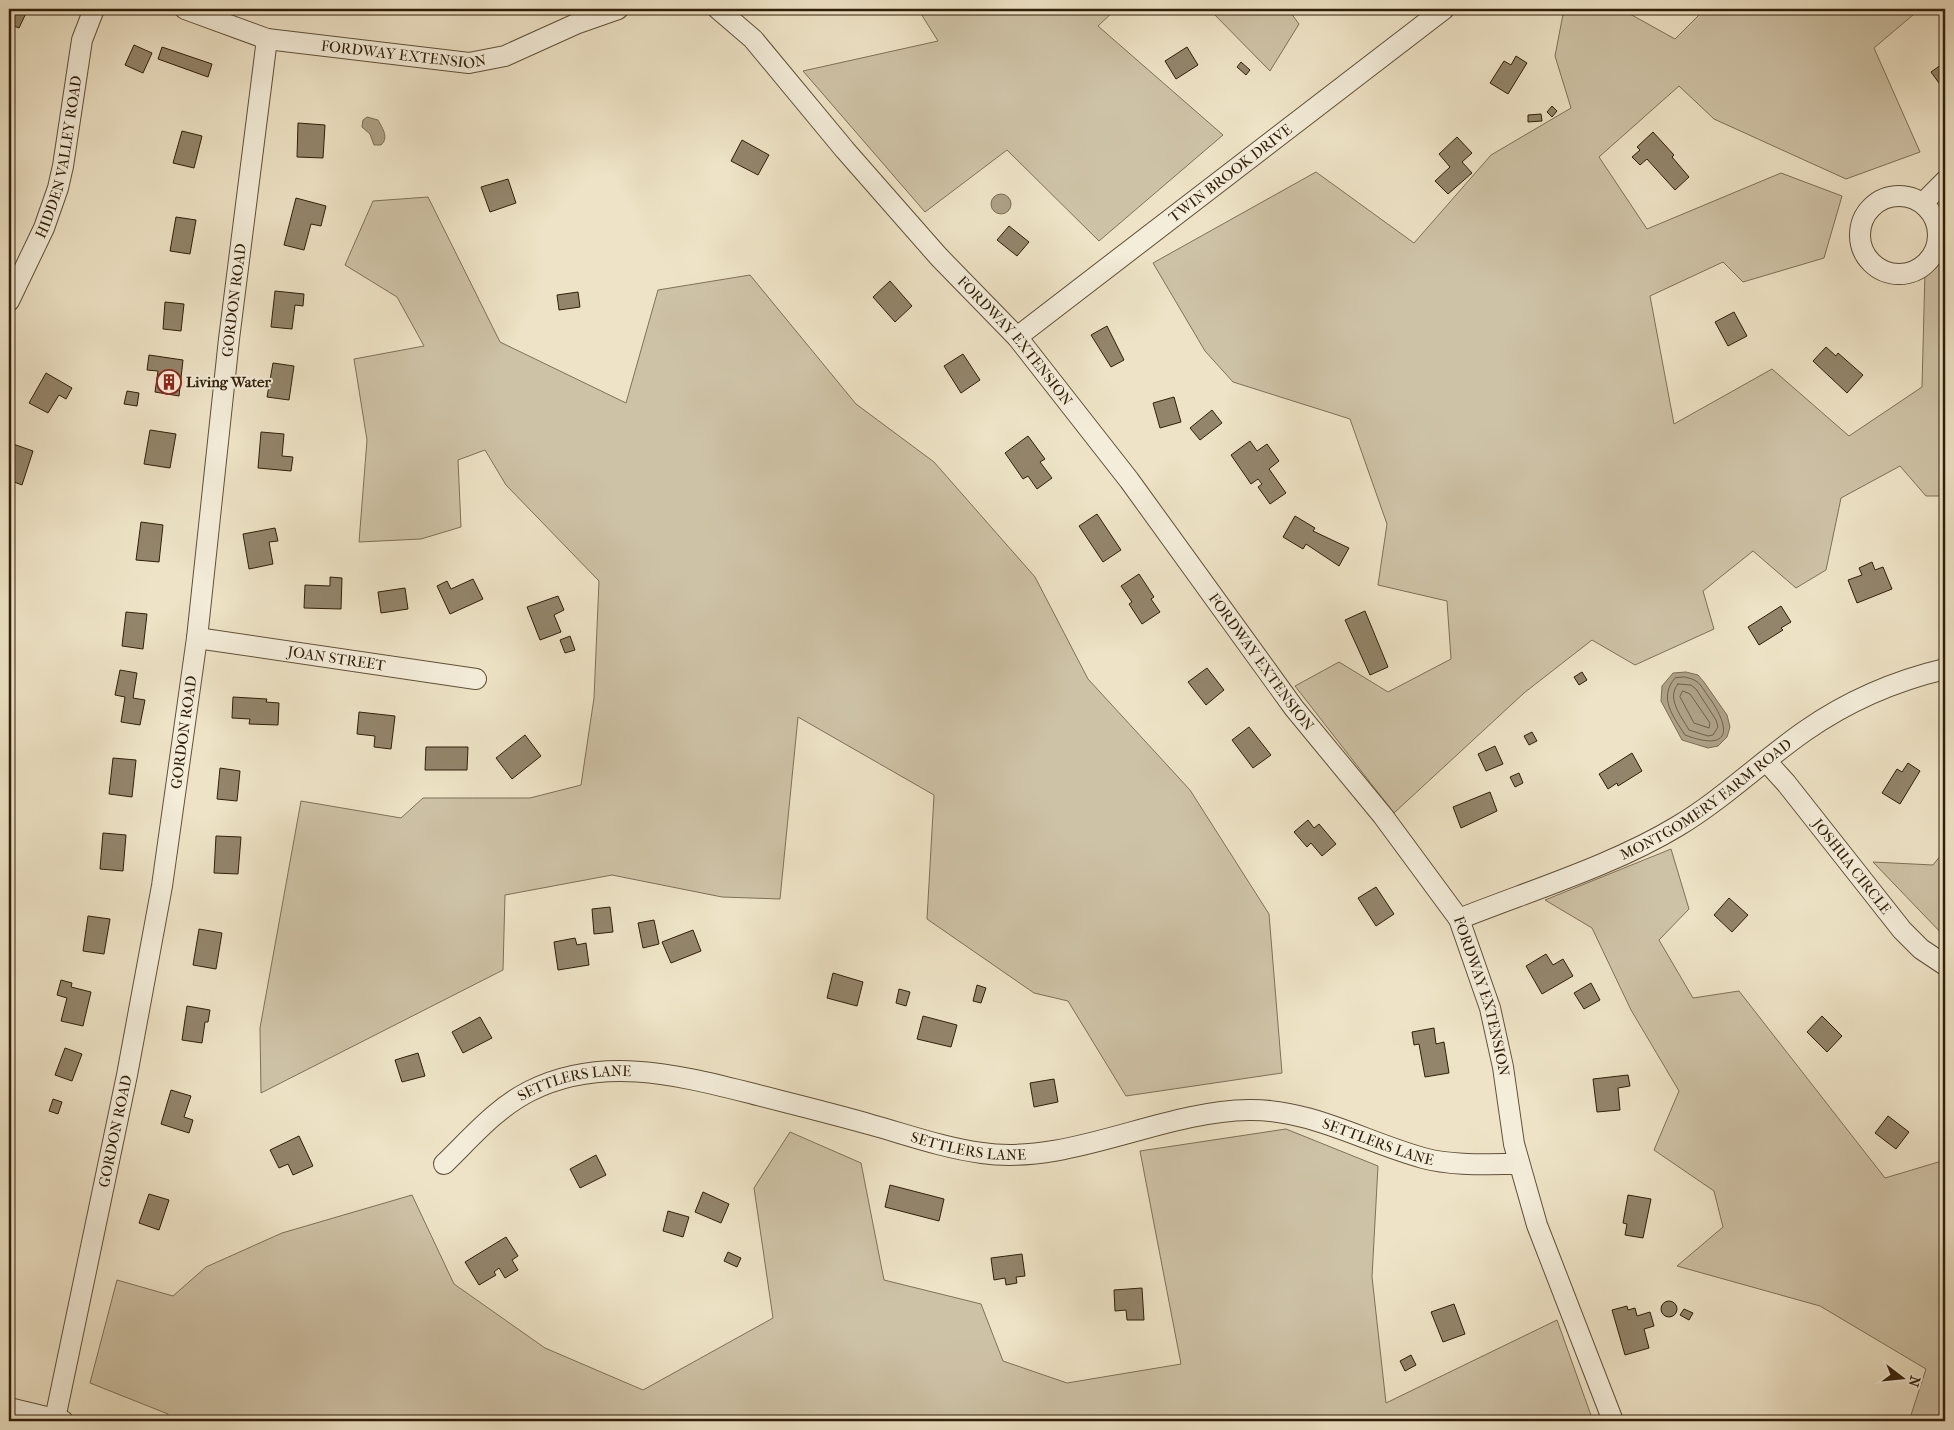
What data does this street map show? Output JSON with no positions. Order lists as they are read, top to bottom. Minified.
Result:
{"streets":{"street":["FORDWAY EXTENSION","HIDDEN VALLEY ROAD","TWIN BROOK DRIVE","GORDON ROAD","JOAN STREET","MONTGOMERY FARM ROAD","JOSHUA CIRCLE","SETTLERS LANE"]},"crossings":[["FORDWAY EXTENSION","TWIN BROOK DRIVE"],["FORDWAY EXTENSION","GORDON ROAD"],["FORDWAY EXTENSION","MONTGOMERY FARM ROAD"],["FORDWAY EXTENSION","SETTLERS LANE"],["GORDON ROAD","JOAN STREET"],["MONTGOMERY FARM ROAD","JOSHUA CIRCLE"]],"places":{"building":["Living Water"]},"north":"right"}
